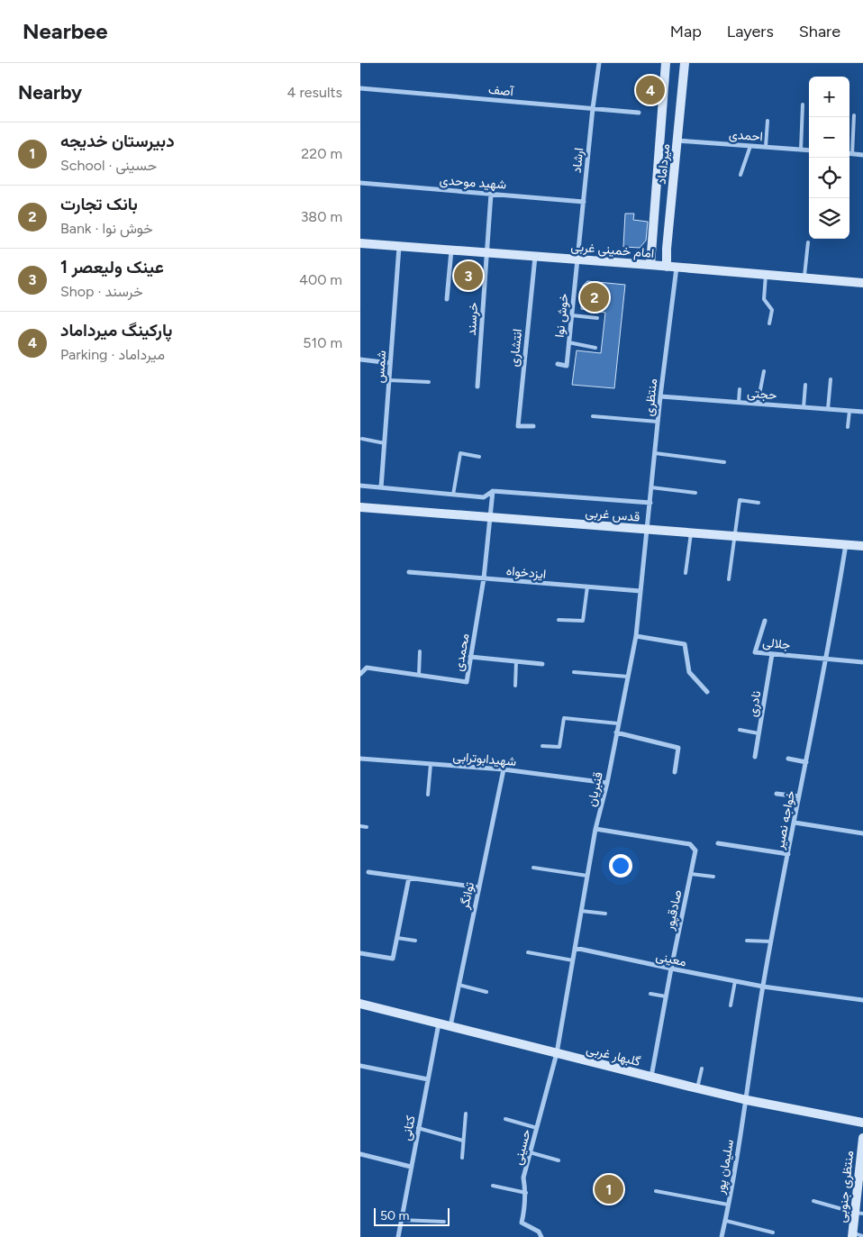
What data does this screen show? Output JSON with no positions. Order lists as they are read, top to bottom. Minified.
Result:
{"streets":{"street":["آصف","احمدی","ارشاد","میرداماد","شهید موحدی","امام خمینی غربی","خوش نوا","خرسند","انتشاری","شمس","حجتی","منتظری","قدس غربی","ایزدخواه","جلالی","محمدی","نادری","شهیدابوترابی","قنبریان","خواجه نصیر","توانگر","صادقپور","معینی","گلبهار غربی","کتانی","حسینی","سلیمان پور","منتظری جنوبی"]},"crossings":[["آصف","ارشاد"],["احمدی","میرداماد"],["ارشاد","شهید موحدی"],["ارشاد","امام خمینی غربی"],["ارشاد","خوش نوا"],["میرداماد","امام خمینی غربی"],["میرداماد","منتظری"],["شهید موحدی","خرسند"],["امام خمینی غربی","خوش نوا"],["امام خمینی غربی","خرسند"],["امام خمینی غربی","انتشاری"],["امام خمینی غربی","شمس"],["امام خمینی غربی","منتظری"],["حجتی","منتظری"],["منتظری","قدس غربی"],["منتظری","قنبریان"],["قدس غربی","محمدی"],["قدس غربی","قنبریان"],["قدس غربی","خواجه نصیر"],["ایزدخواه","محمدی"],["ایزدخواه","قنبریان"],["جلالی","نادری"],["جلالی","خواجه نصیر"],["شهیدابوترابی","قنبریان"],["شهیدابوترابی","توانگر"],["قنبریان","صادقپور"],["قنبریان","معینی"],["قنبریان","گلبهار غربی"],["قنبریان","حسینی"],["خواجه نصیر","معینی"],["خواجه نصیر","گلبهار غربی"],["خواجه نصیر","سلیمان پور"],["توانگر","گلبهار غربی"],["صادقپور","معینی"],["صادقپور","گلبهار غربی"],["گلبهار غربی","کتانی"],["گلبهار غربی","حسینی"],["گلبهار غربی","سلیمان پور"]],"scale_bar":"50 m","page":{"header":"Nearbee","nav":["Map","Layers","Share"],"heading":["Nearby","4 results"],"pins":["4","3","2","1"],"map_buttons":["+","−"],"list":[{"mark":"1","name":"دبیرستان خدیجه","note":"School · حسینی","value":"220 m"},{"mark":"2","name":"بانک تجارت","note":"Bank · خوش نوا","value":"380 m"},{"mark":"3","name":"عینک ولیعصر 1","note":"Shop · خرسند","value":"400 m"},{"mark":"4","name":"پارکینگ میرداماد","note":"Parking · میرداماد","value":"510 m"}],"scale":"50 m"}}
